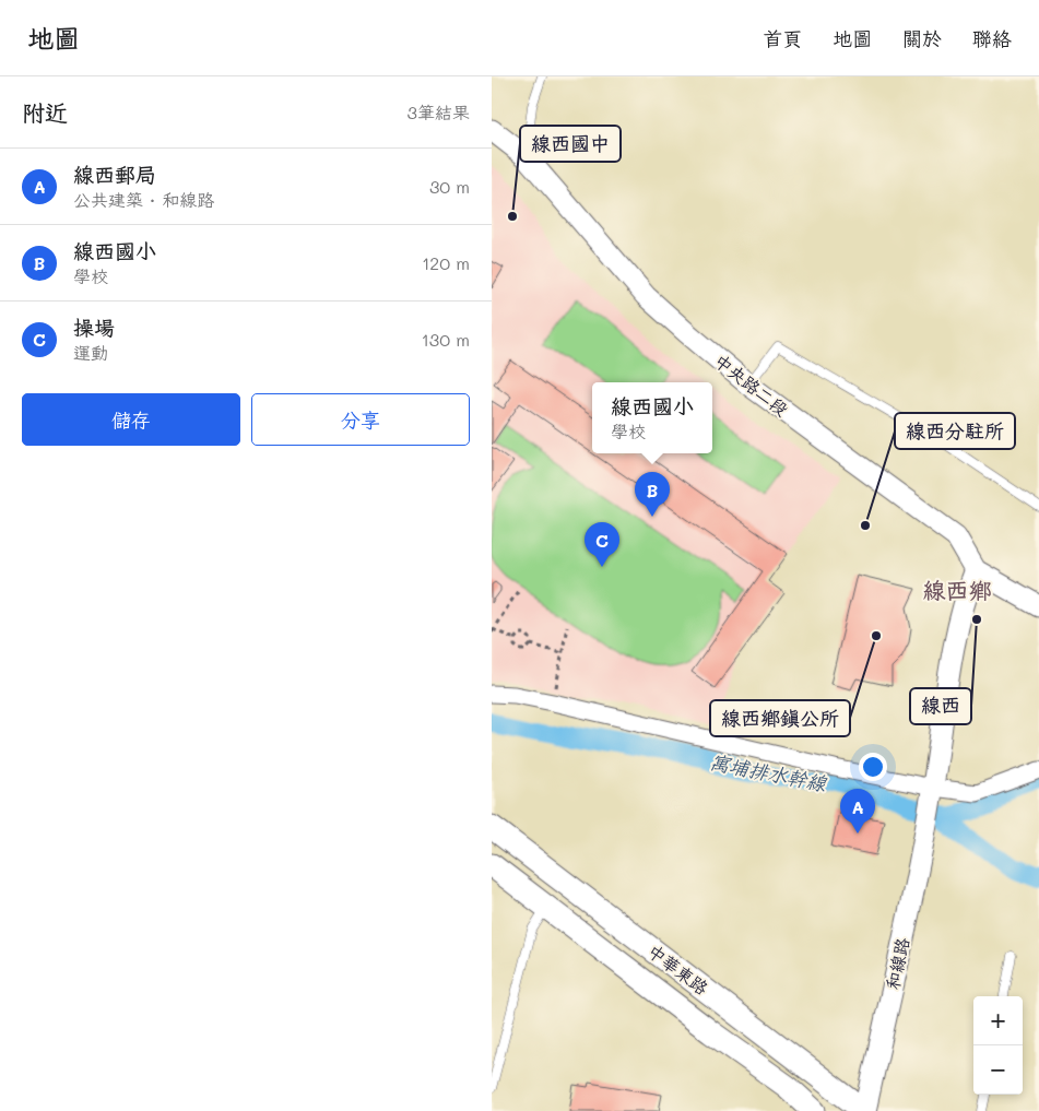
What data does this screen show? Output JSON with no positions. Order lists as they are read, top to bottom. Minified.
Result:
{"streets":{"main road":["中華東路"],"street":["中央路二段","和線路"]},"crossings":[["和線路","中華東路"]],"districts":["線西鄉"],"water":["寓埔排水幹線"],"places":["線西國中","線西分駐所","線西","線西鄉鎮公所"],"page":{"header":"地圖","nav":["首頁","地圖","關於","聯絡"],"heading":["附近","3筆結果"],"list":[{"mark":"A","name":"線西郵局","note":"公共建築 · 和線路","value":"30 m"},{"mark":"B","name":"線西國小","note":"學校","value":"120 m"},{"mark":"C","name":"操場","note":"運動","value":"130 m"}],"buttons":["儲存","分享"],"popup":["線西國小","學校"],"pins":["B","C","A"],"map_buttons":["+","−"]}}
